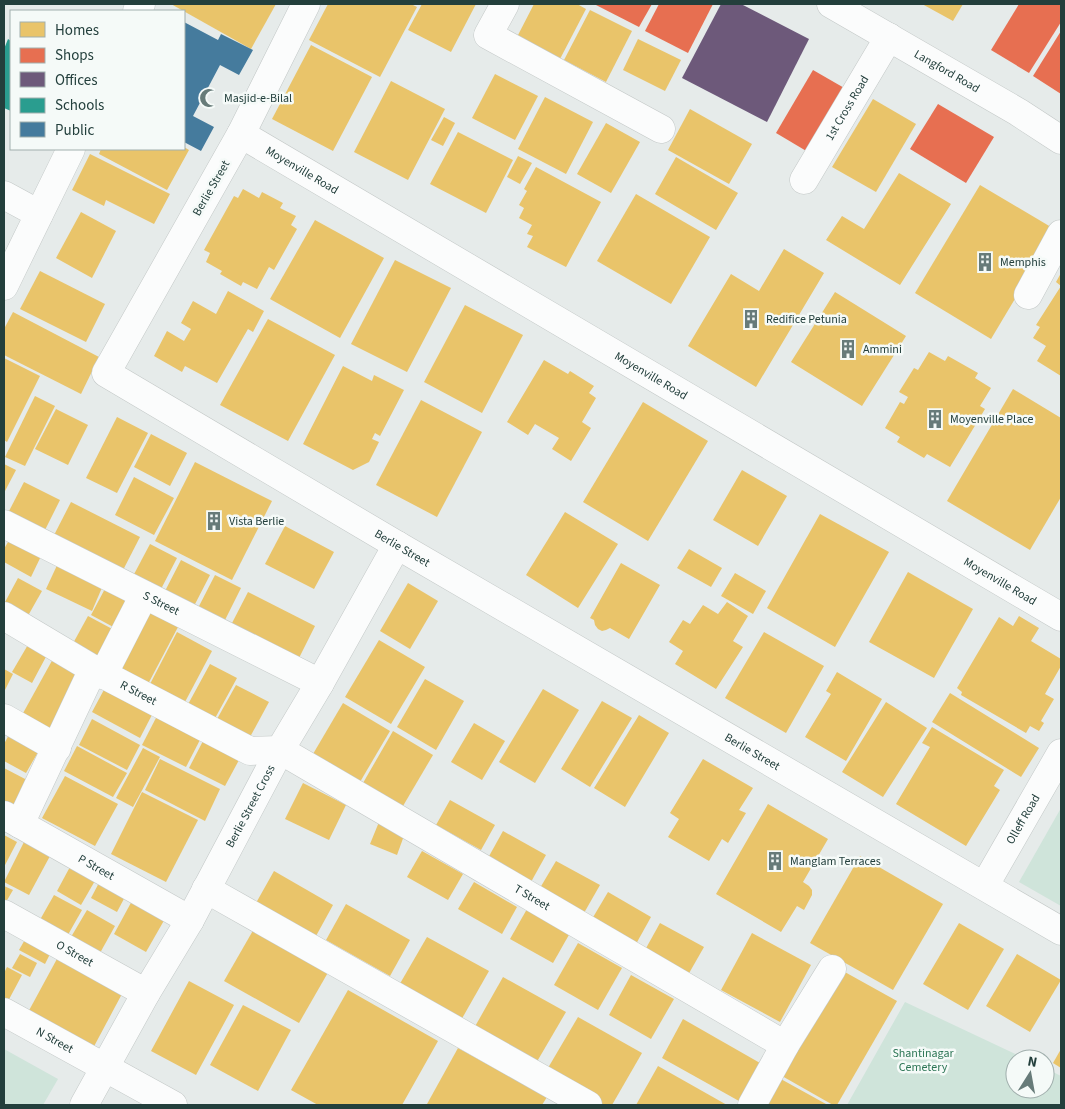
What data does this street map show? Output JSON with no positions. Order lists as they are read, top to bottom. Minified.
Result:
{"streets":{"street":["Langford Road","1st Cross Road","Moyenville Road","Berlie Street","S Street","R Street","Berlie Street Cross","Olleff Road","P Street","T Street","O Street","N Street"]},"crossings":[["Langford Road","1st Cross Road"],["Moyenville Road","Berlie Street"],["Berlie Street","Berlie Street Cross"],["Berlie Street","Olleff Road"],["S Street","Berlie Street Cross"],["R Street","Berlie Street Cross"],["R Street","T Street"],["Berlie Street Cross","P Street"],["Berlie Street Cross","T Street"],["Berlie Street Cross","O Street"],["Berlie Street Cross","N Street"]],"parks":["Shantinagar Cemetery"],"places":{"mosque":["Masjid-e-Bilal"],"building":["Memphis","Redifice Petunia","Ammini","Moyenville Place","Vista Berlie","Manglam Terraces"]},"legend":["Homes","Shops","Offices","Schools","Public"],"north":"top"}
